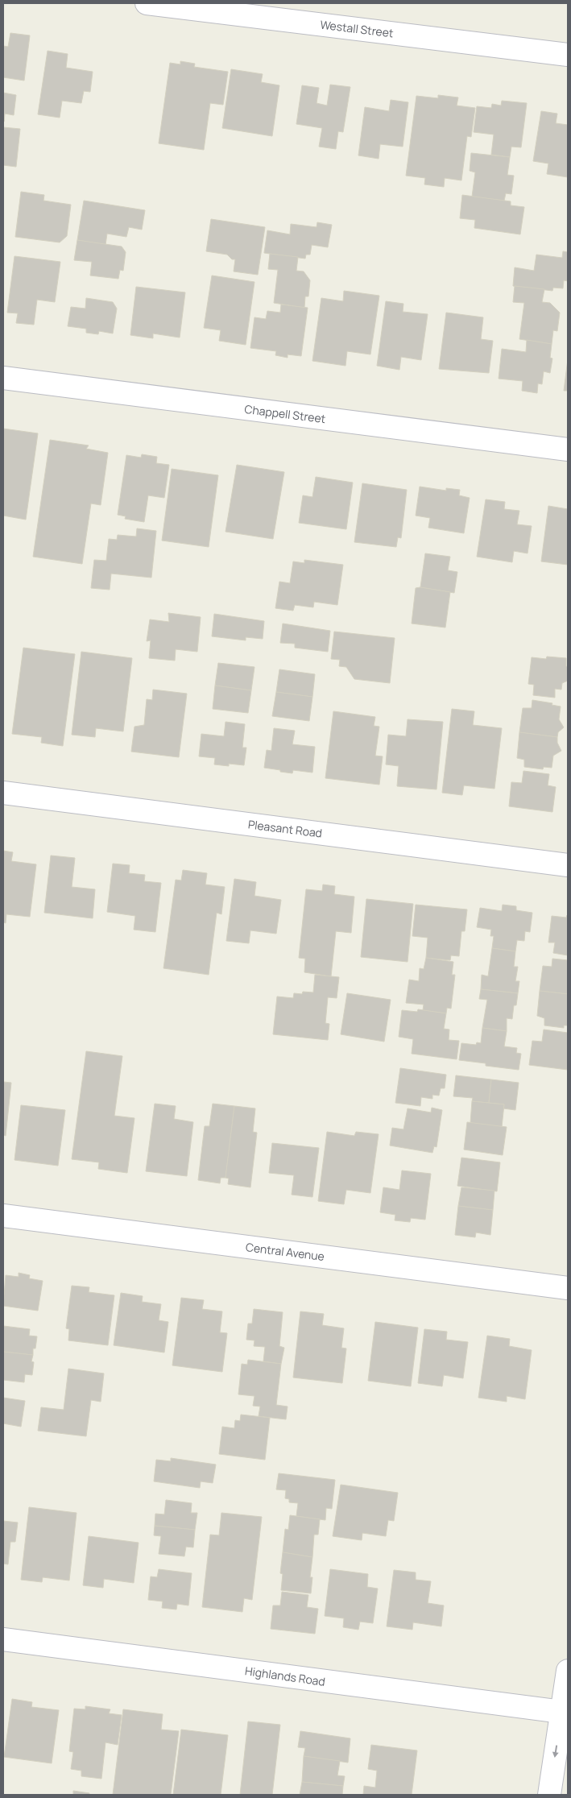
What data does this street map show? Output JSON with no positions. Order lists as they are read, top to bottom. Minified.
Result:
{"streets":{"street":["Westall Street","Chappell Street","Pleasant Road","Central Avenue","Highlands Road"]}}
